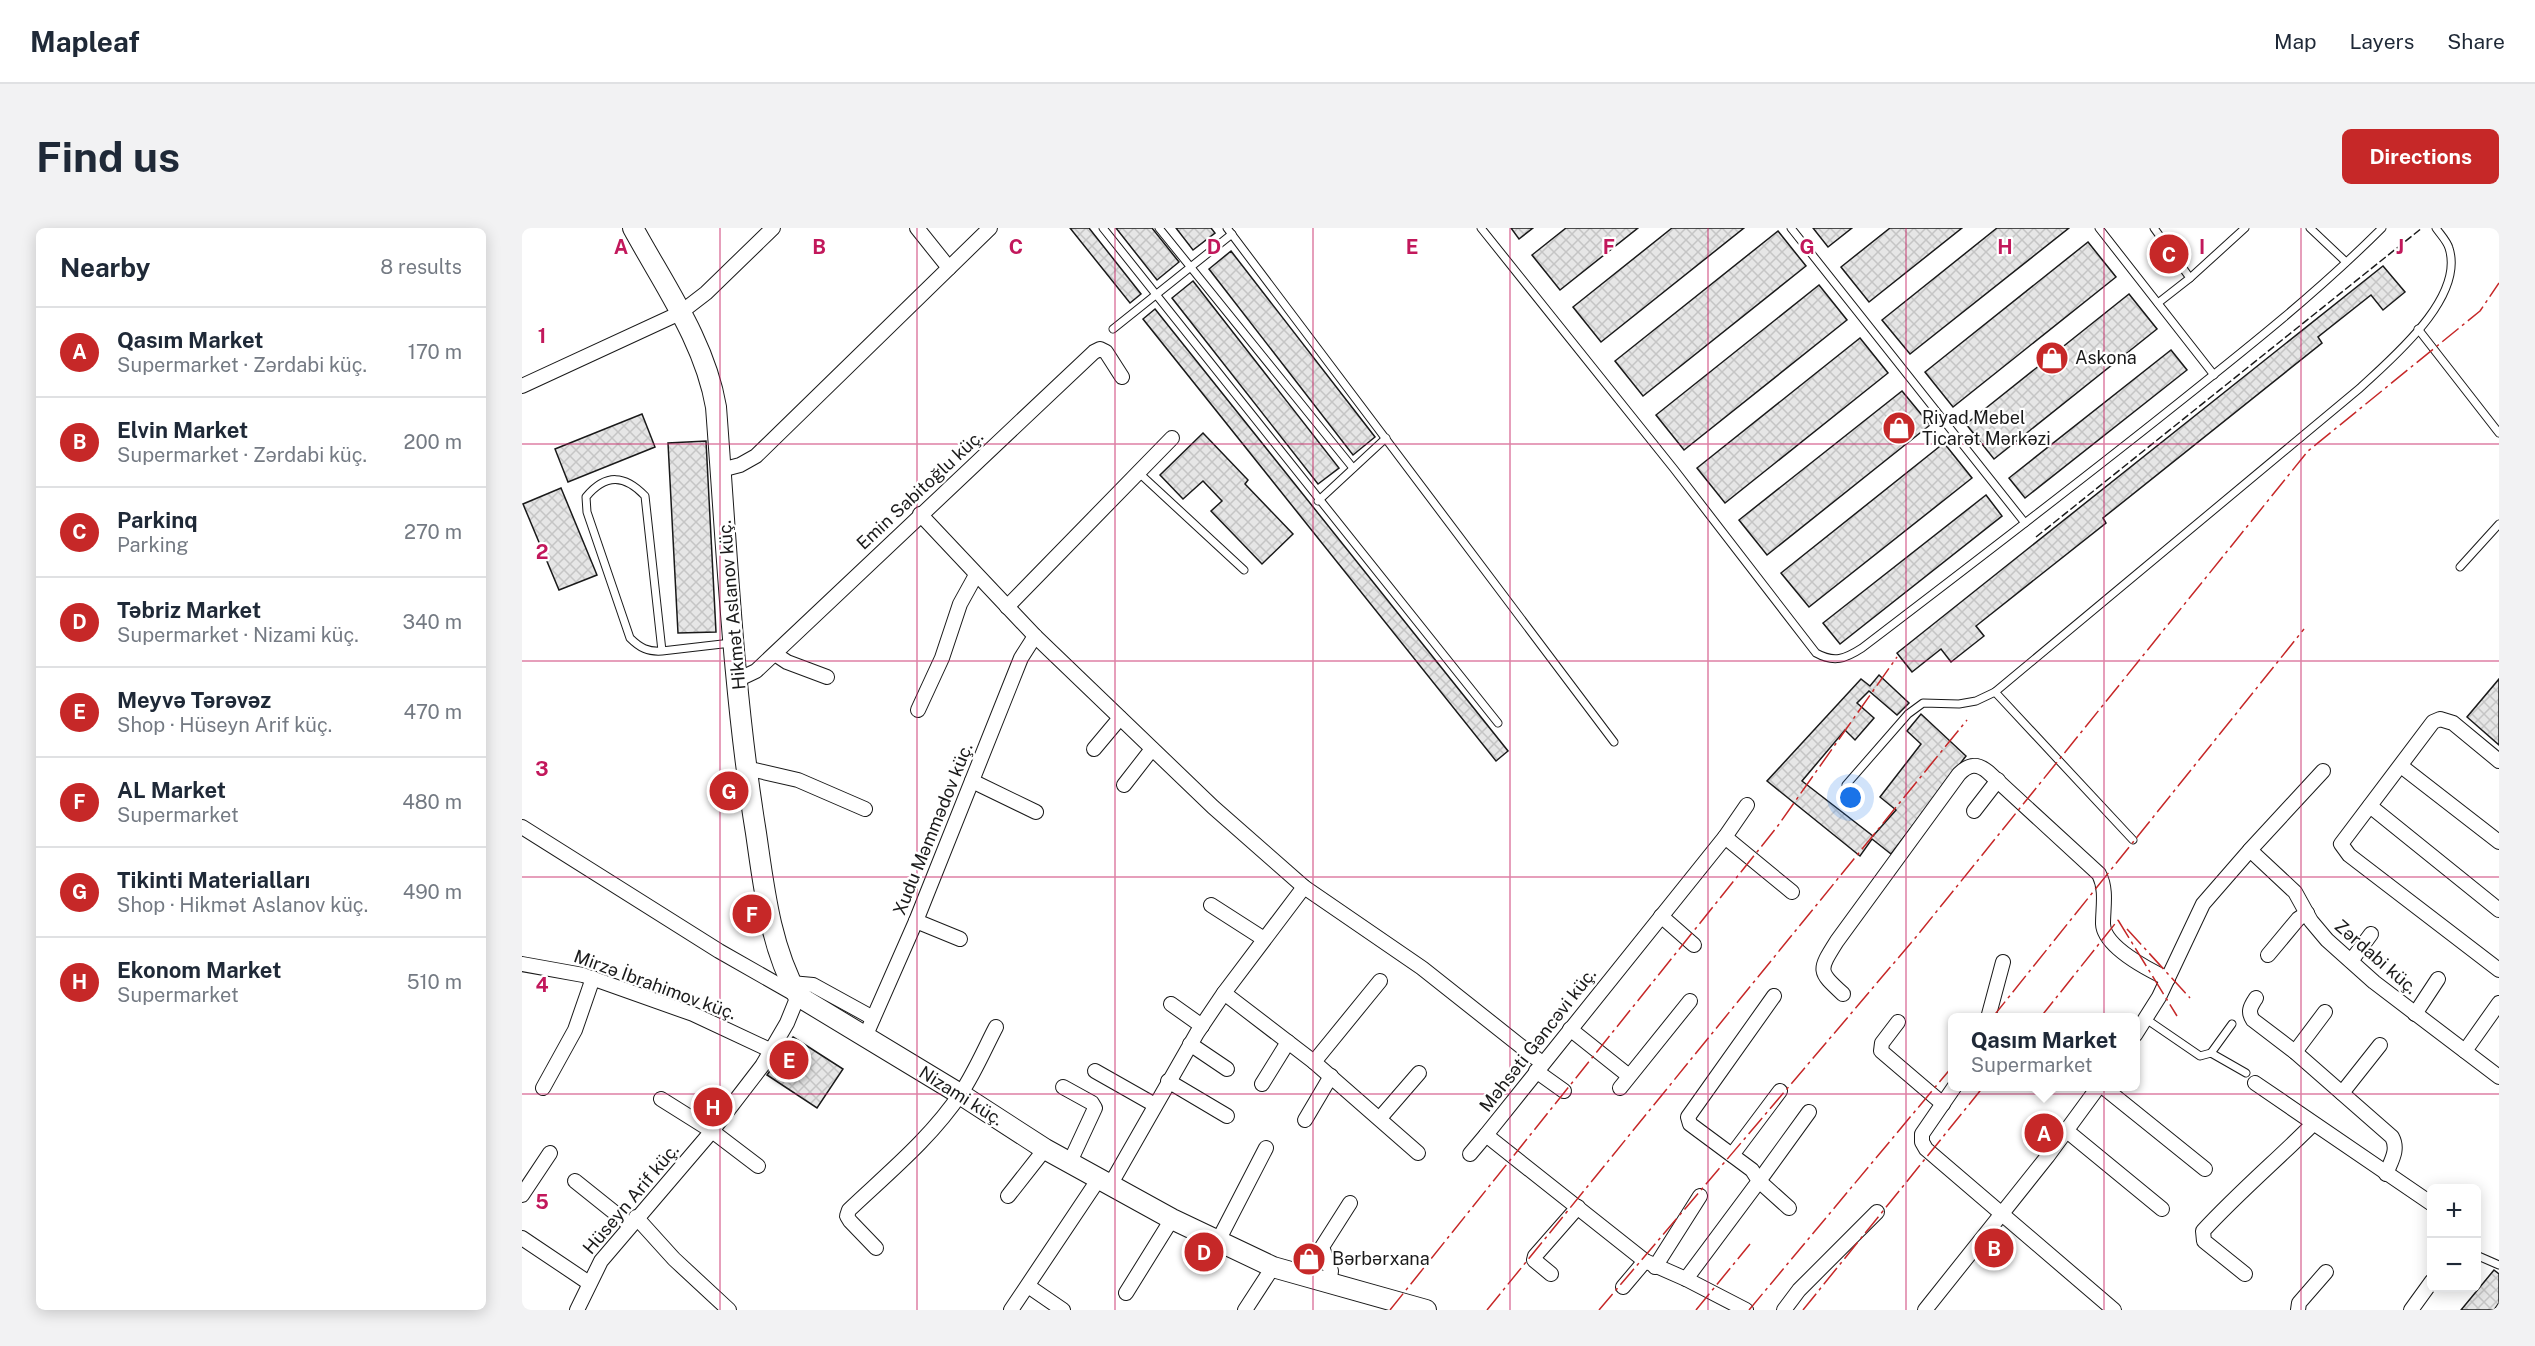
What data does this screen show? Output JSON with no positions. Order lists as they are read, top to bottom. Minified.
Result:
{"streets":{"street":["Emin Sabitoğlu küç.","Hikmət Aslanov küç.","Xudu Məmmədov küç.","Zərdabi küç.","Mirzə İbrahimov küç.","Məhsəti Gəncəvi küç.","Nizami küç.","Hüseyn Arif küç."]},"crossings":[["Emin Sabitoğlu küç.","Hikmət Aslanov küç."],["Hikmət Aslanov küç.","Nizami küç."],["Hikmət Aslanov küç.","Hüseyn Arif küç."],["Xudu Məmmədov küç.","Nizami küç."],["Mirzə İbrahimov küç.","Hüseyn Arif küç."],["Nizami küç.","Hüseyn Arif küç."]],"places":{"shop":["Askona","Riyad Mebel Ticarət Mərkəzi","Bərbərxana"]},"page":{"header":"Mapleaf","nav":["Map","Layers","Share"],"buttons":"Directions","title":"Find us","heading":["Nearby","8 results"],"pins":["C","G","F","E","H","A","B","D"],"list":[{"mark":"A","name":"Qasım Market","note":"Supermarket · Zərdabi küç.","value":"170 m"},{"mark":"B","name":"Elvin Market","note":"Supermarket · Zərdabi küç.","value":"200 m"},{"mark":"C","name":"Parkinq","note":"Parking","value":"270 m"},{"mark":"D","name":"Təbriz Market","note":"Supermarket · Nizami küç.","value":"340 m"},{"mark":"E","name":"Meyvə Tərəvəz","note":"Shop · Hüseyn Arif küç.","value":"470 m"},{"mark":"F","name":"AL Market","note":"Supermarket","value":"480 m"},{"mark":"G","name":"Tikinti Materialları","note":"Shop · Hikmət Aslanov küç.","value":"490 m"},{"mark":"H","name":"Ekonom Market","note":"Supermarket","value":"510 m"}],"popup":["Qasım Market","Supermarket"],"map_buttons":["+","−"]},"grid":{"columns":["A","B","C","D","E","F","G","H","I","J"],"rows":["1","2","3","4","5"]}}
